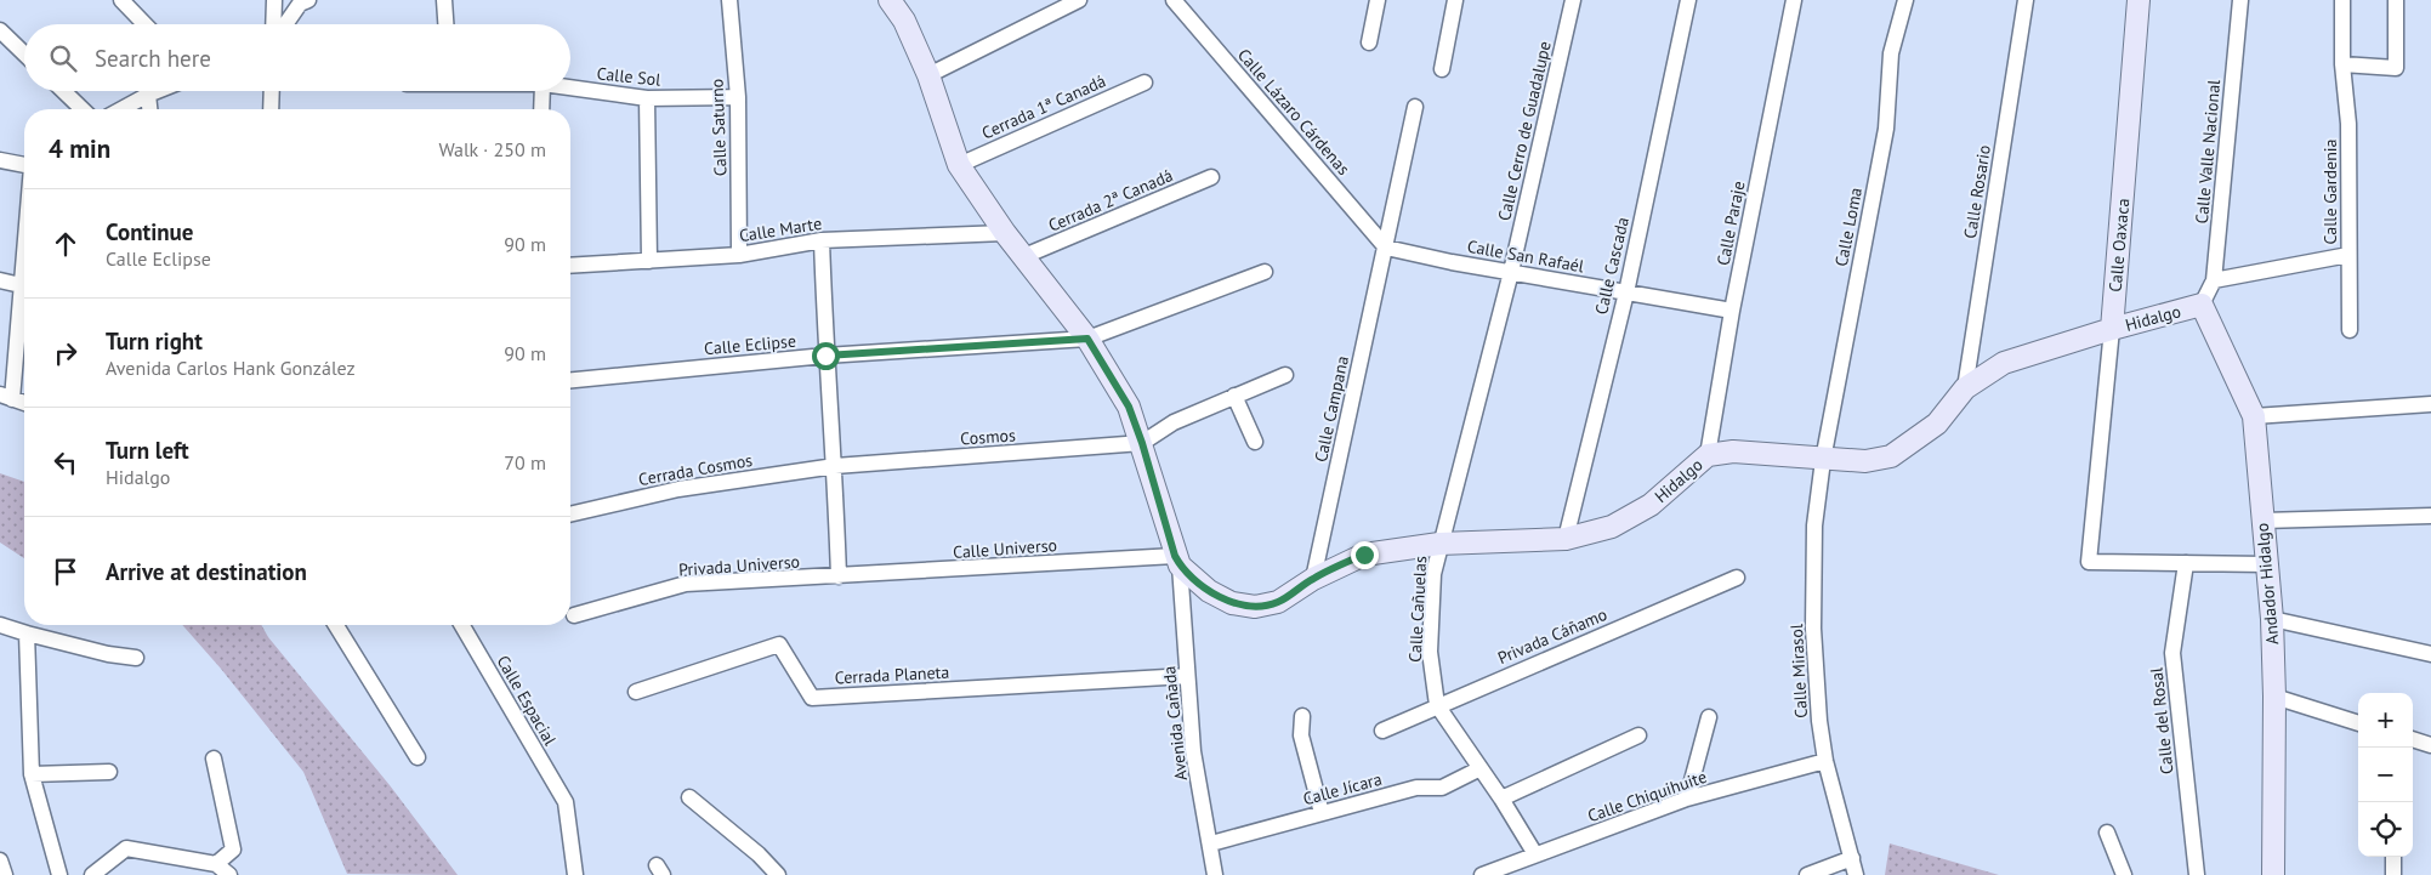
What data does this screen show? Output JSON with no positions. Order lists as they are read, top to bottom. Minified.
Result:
{"streets":{"street":["Calle Sol","Cerrada 1ª Canadá","Calle Lázaro Cárdenas","Calle Saturno","Calle Cerro de Guadalupe","Calle Valle Nacional","Calle Rosario","Calle Gardenia","Cerrada 2ª Canadá","Calle Paraje","Calle Loma","Calle Marte","Calle Oaxaca","Calle San Rafaél","Calle Cascada","Hidalgo","Calle Eclipse","Calle Campana","Cosmos","Cerrada Cosmos","Calle Universo","Privada Universo","Andador Hidalgo","Calle Cañuelas","Privada Cáñamo","Calle Mirasol","Cerrada Planeta","Calle Espacial","Calle del Rosal","Avenida Cañada","Calle Jícara","Calle Chiquihuite"]},"crossings":[["Calle Sol","Calle Saturno"],["Calle Lázaro Cárdenas","Calle San Rafaél"],["Calle Lázaro Cárdenas","Calle Campana"],["Calle Saturno","Calle Marte"],["Calle Cerro de Guadalupe","Calle San Rafaél"],["Calle Cerro de Guadalupe","Calle Cañuelas"],["Calle Valle Nacional","Calle Gardenia"],["Calle Valle Nacional","Hidalgo"],["Calle Valle Nacional","Andador Hidalgo"],["Calle Rosario","Hidalgo"],["Calle Paraje","Calle San Rafaél"],["Calle Paraje","Hidalgo"],["Calle Loma","Hidalgo"],["Calle Loma","Calle Mirasol"],["Calle Oaxaca","Hidalgo"],["Calle Oaxaca","Calle del Rosal"],["Calle San Rafaél","Calle Cascada"],["Calle San Rafaél","Calle Campana"],["Calle San Rafaél","Calle Cañuelas"],["Calle Cascada","Hidalgo"],["Hidalgo","Calle Campana"],["Hidalgo","Calle Universo"],["Hidalgo","Andador Hidalgo"],["Hidalgo","Calle Cañuelas"],["Hidalgo","Calle Mirasol"],["Hidalgo","Avenida Cañada"],["Cosmos","Cerrada Cosmos"],["Calle Universo","Privada Universo"],["Calle Universo","Avenida Cañada"],["Calle Cañuelas","Privada Cáñamo"],["Calle Cañuelas","Calle Jícara"],["Calle Cañuelas","Calle Chiquihuite"],["Calle Mirasol","Calle Chiquihuite"],["Cerrada Planeta","Avenida Cañada"],["Avenida Cañada","Calle Jícara"]],"page":{"search":"Search here","heading":["4 min","Walk · 250 m"],"list":[["Continue","Calle Eclipse","90 m"],["Turn right","Avenida Carlos Hank González","90 m"],["Turn left","Hidalgo","70 m"],"Arrive at destination"],"map_buttons":["+","−"]}}
